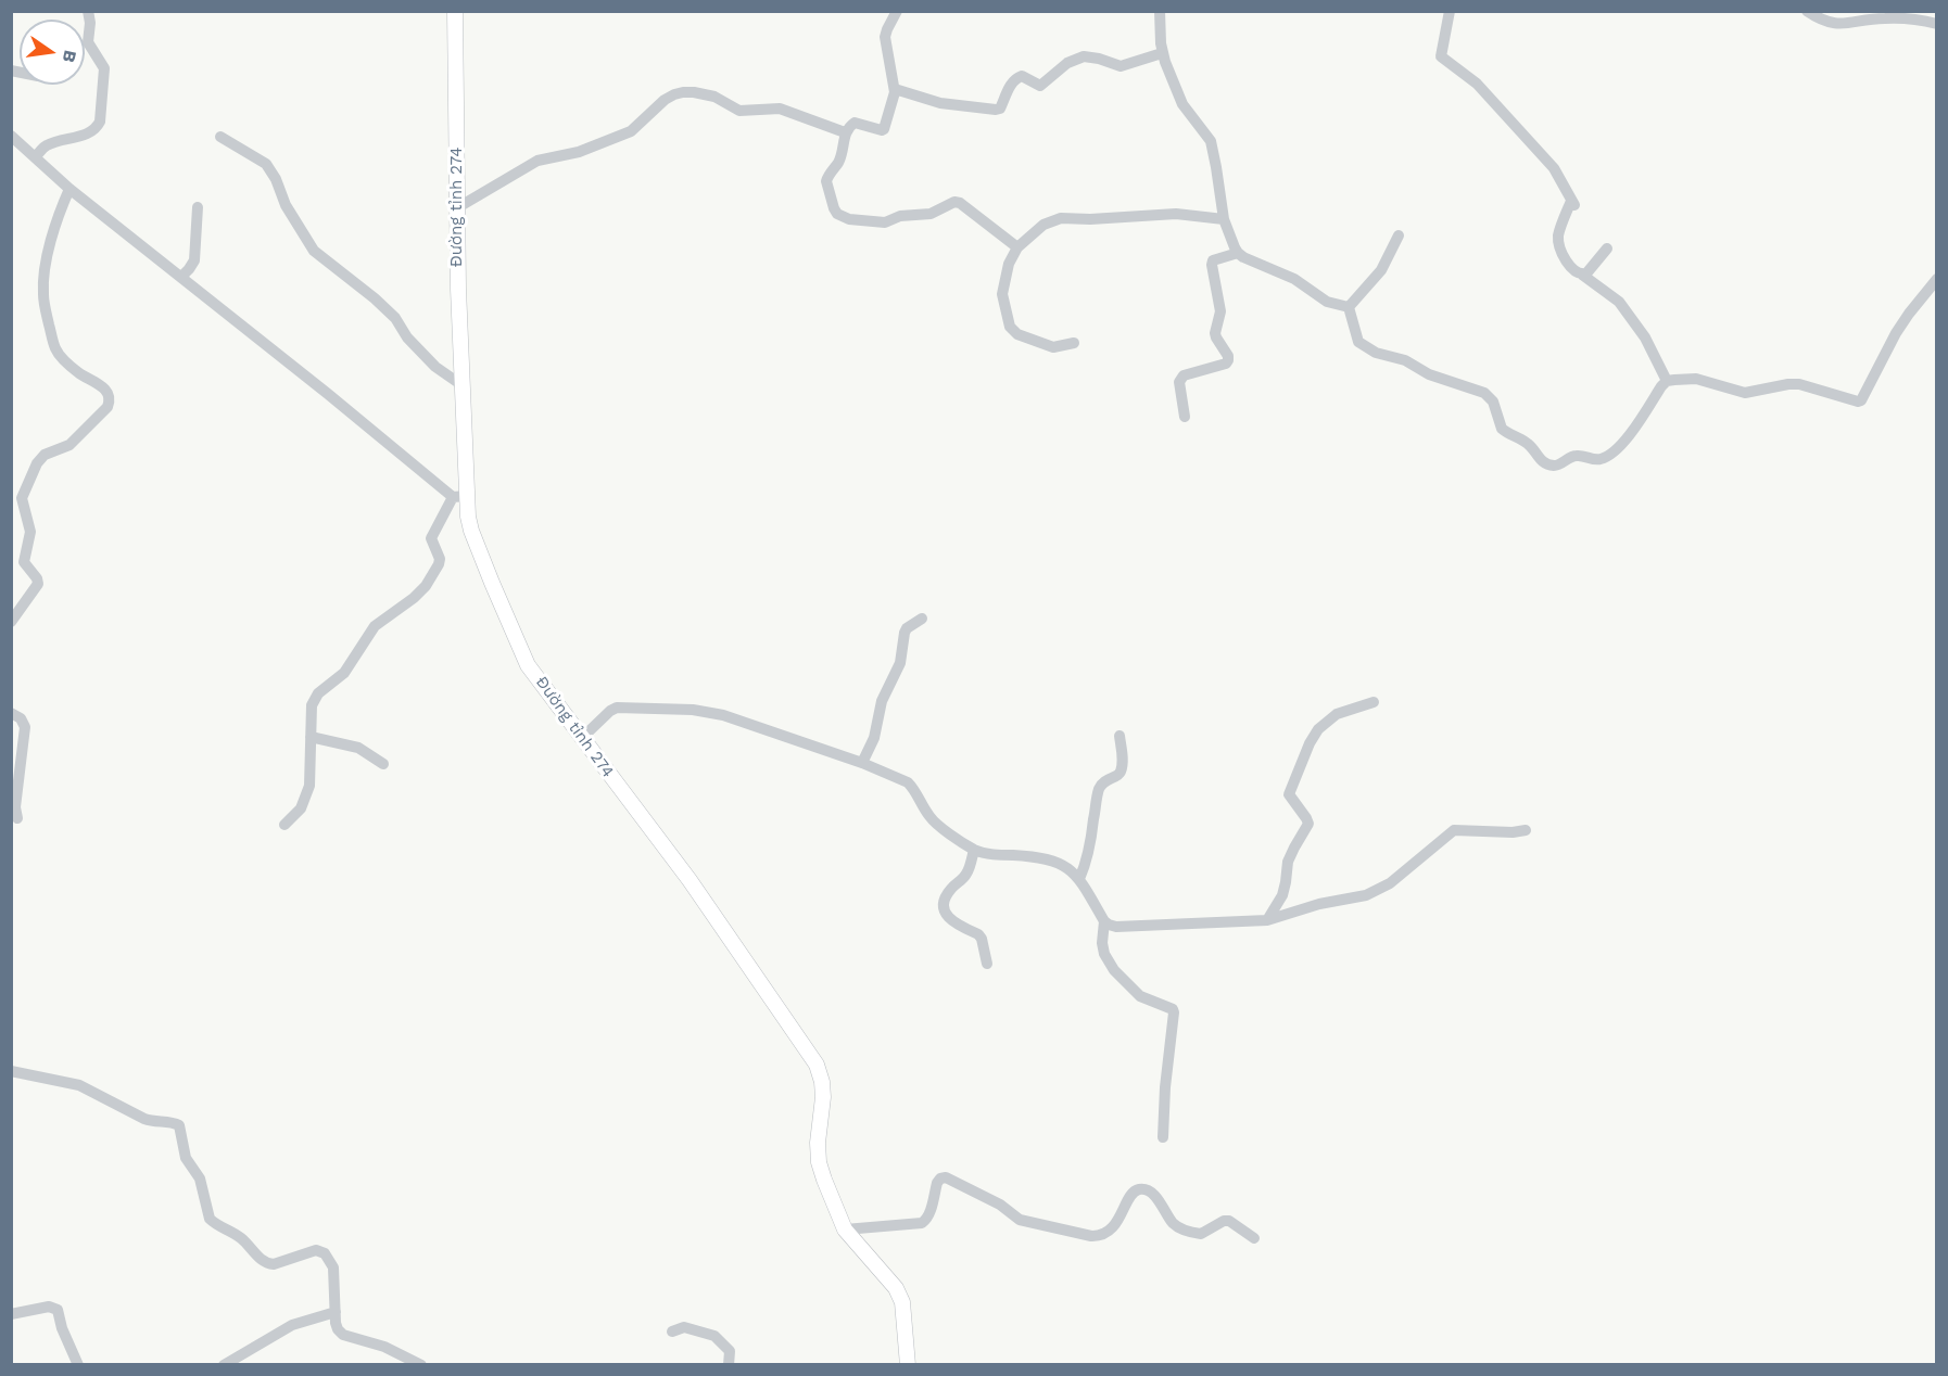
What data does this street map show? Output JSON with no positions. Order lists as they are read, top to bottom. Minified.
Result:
{"streets":{"main road":["Đường tỉnh 274"]},"north":"right"}
